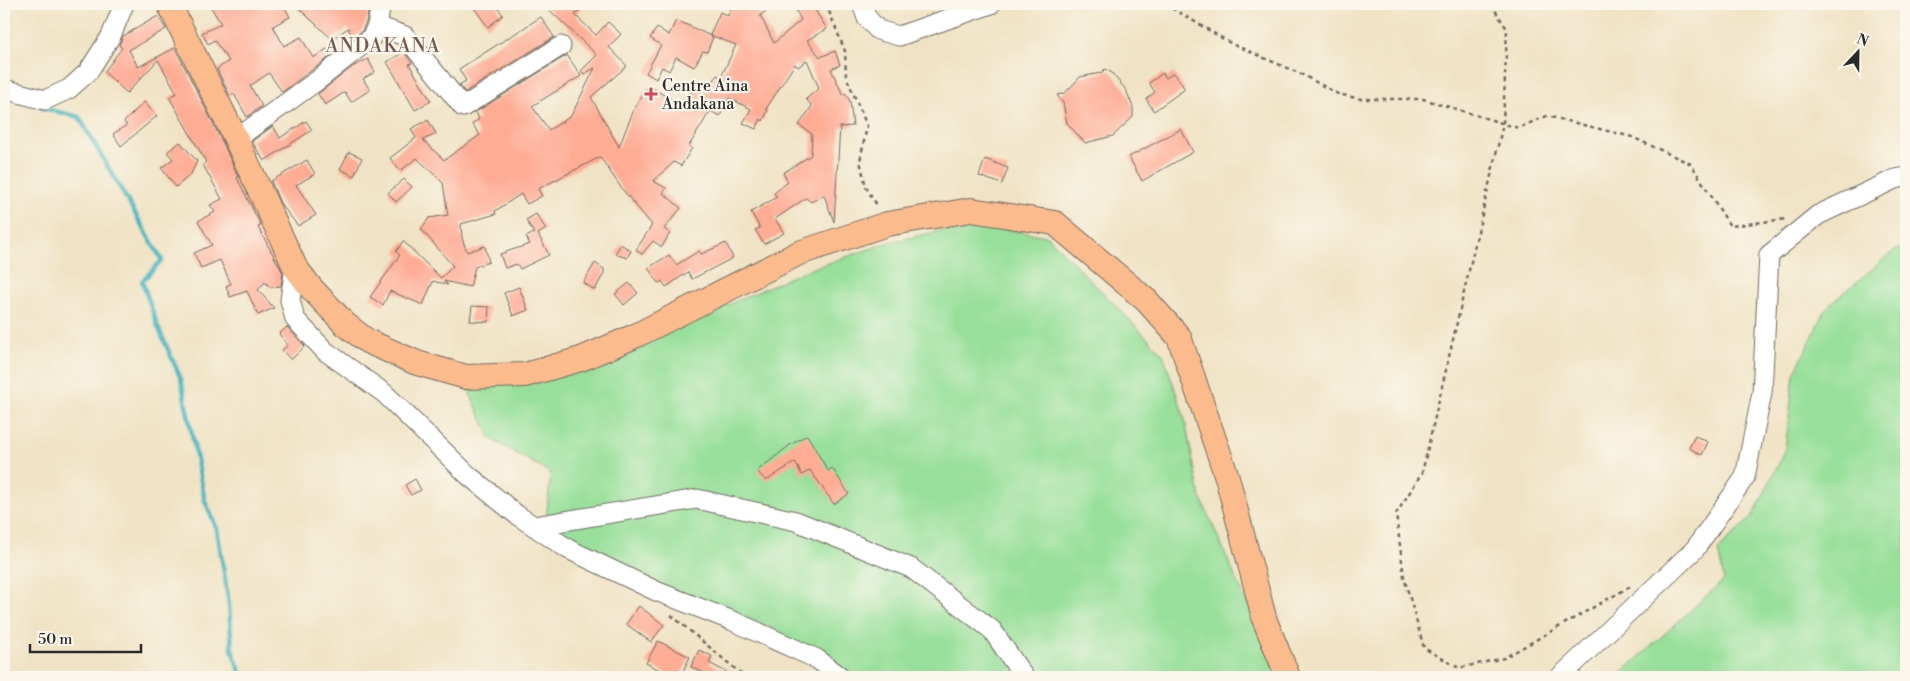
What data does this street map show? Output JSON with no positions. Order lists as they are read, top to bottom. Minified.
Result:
{"districts":["ANDAKANA"],"places":{"health":["Centre Aina Andakana"]},"scale_bar":"50 m","north":"top"}
